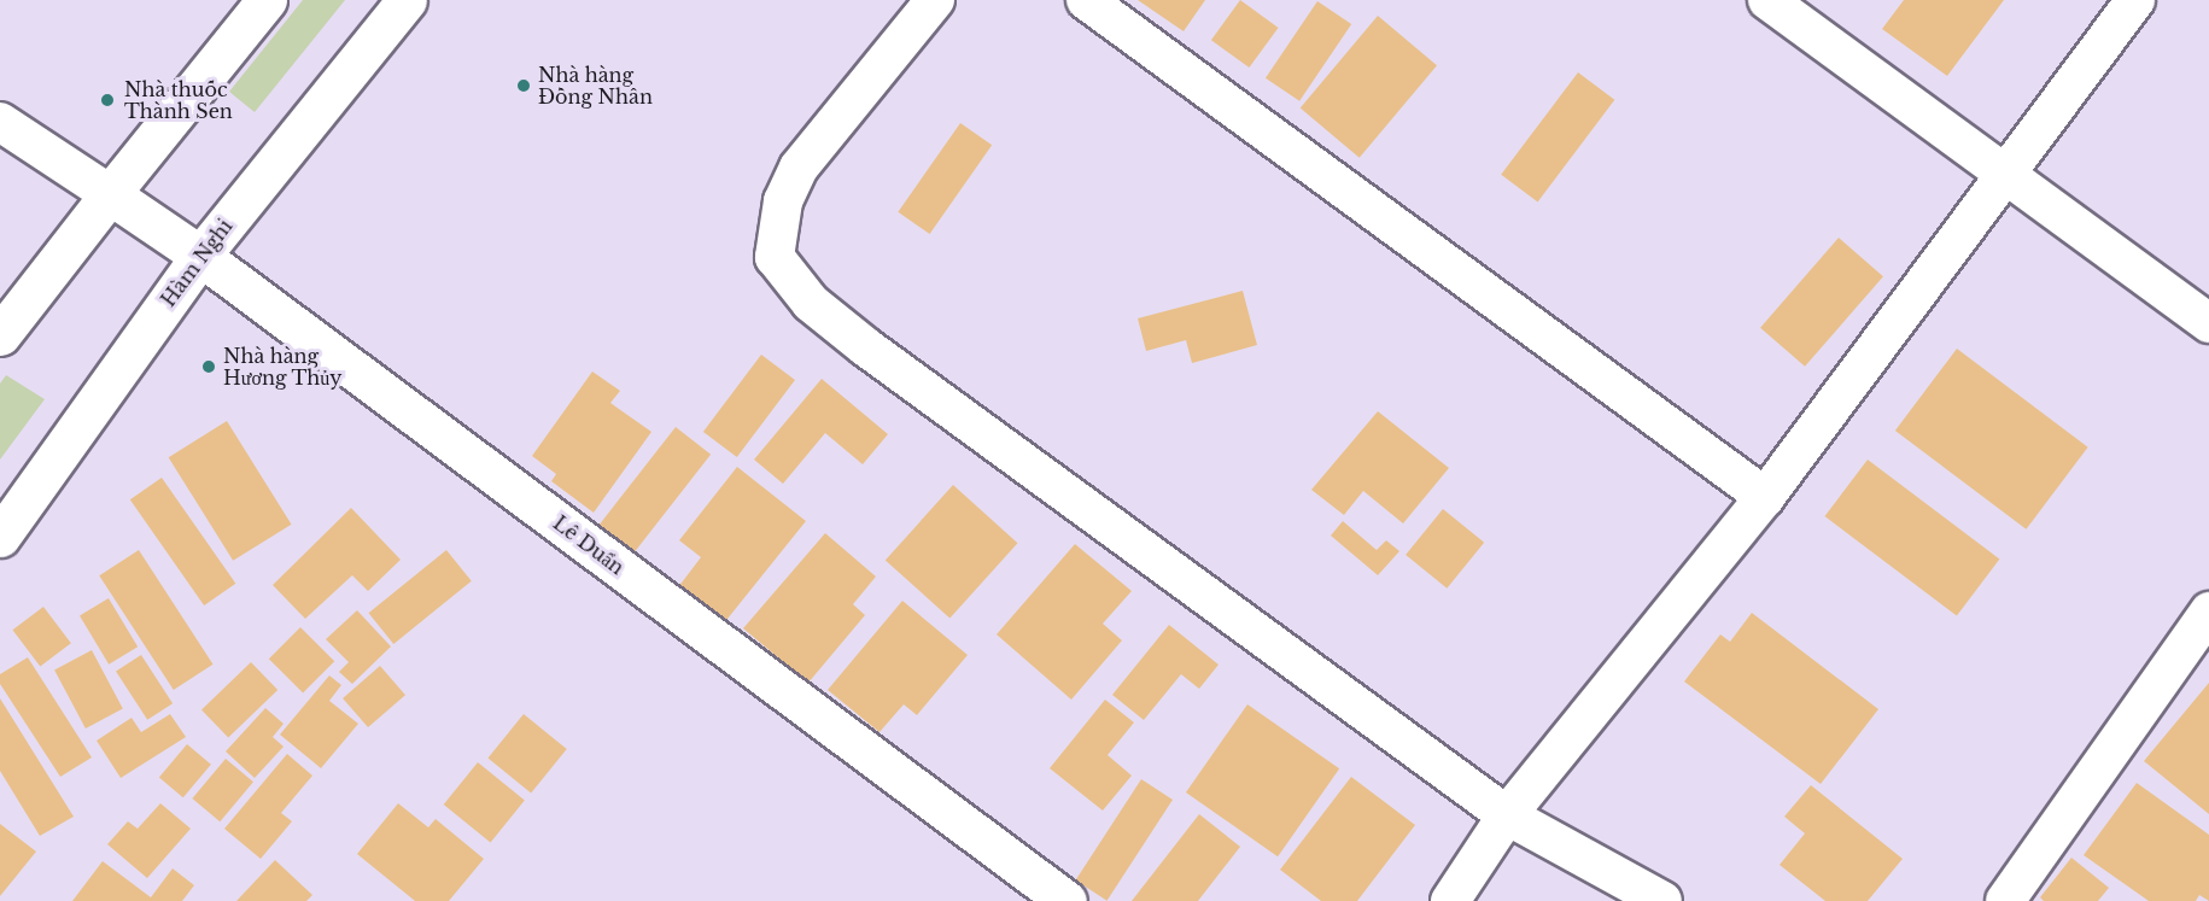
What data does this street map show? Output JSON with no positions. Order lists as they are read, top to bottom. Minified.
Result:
{"streets":{"main road":["Hàm Nghi","Lê Duẩn"]},"crossings":[["Hàm Nghi","Lê Duẩn"]],"places":["Nhà hàng Đồng Nhân","Nhà thuốc Thành Sen","Nhà hàng Hương Thủy"]}
